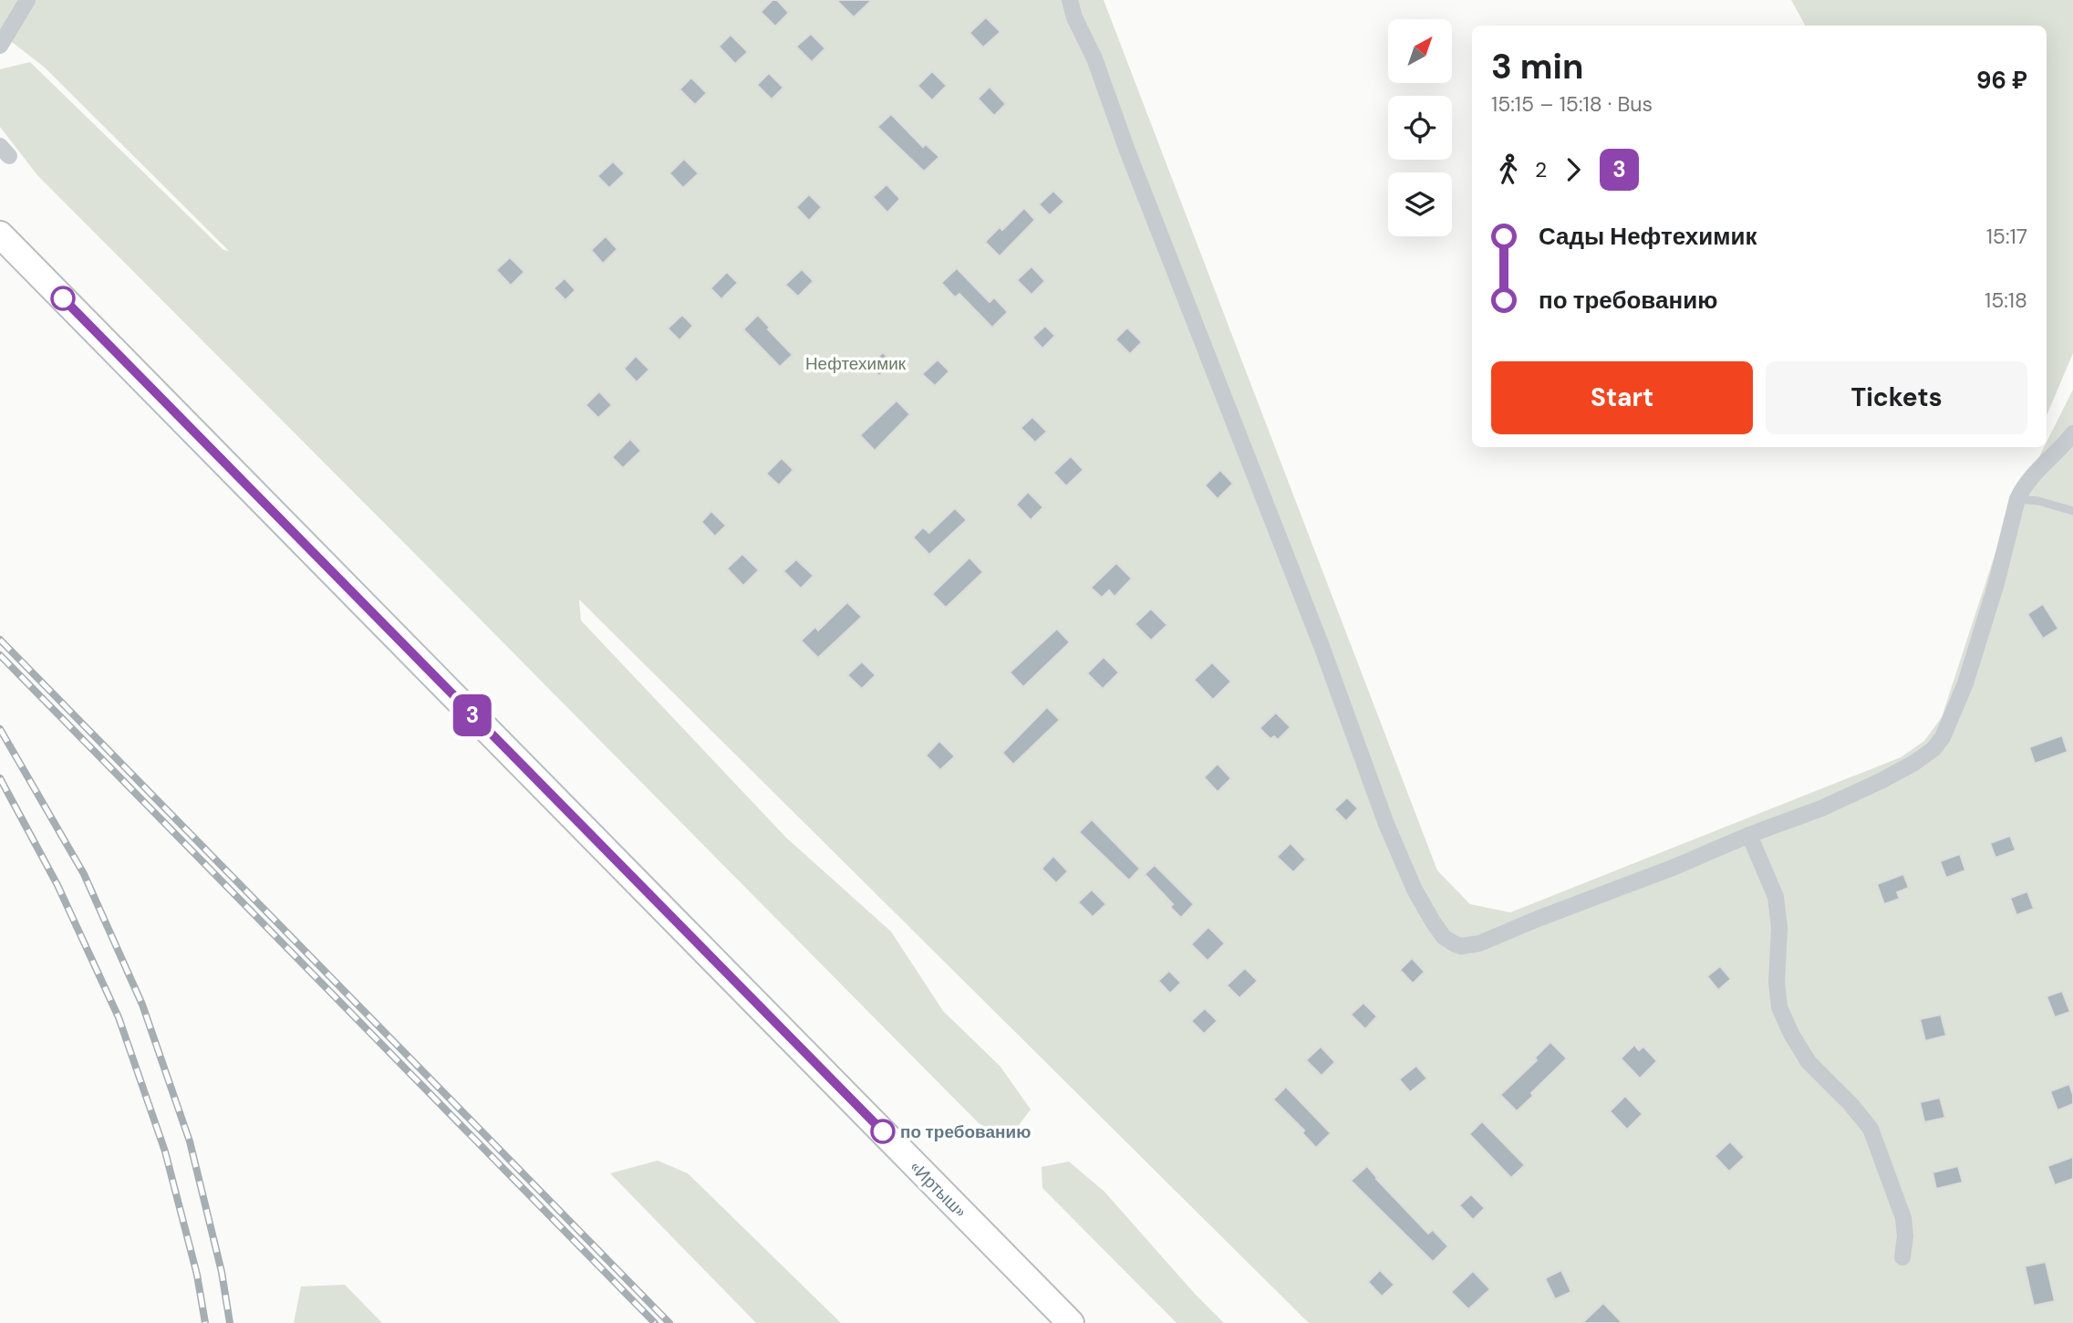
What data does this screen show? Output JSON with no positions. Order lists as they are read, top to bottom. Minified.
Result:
{"streets":{"main road":["«Иртыш»"]},"parks":["Нефтехимик"],"places":["по требованию"],"lines":["bus line 3"],"north":"top right","page":{"on_map":"3","heading":["3 min","15:15 – 15:18 · Bus","96 ₽"],"legs":["2","3"],"list":[{"name":"Сады Нефтехимик","value":"15:17"},{"name":"по требованию","value":"15:18"}],"buttons":["Start","Tickets"]}}
